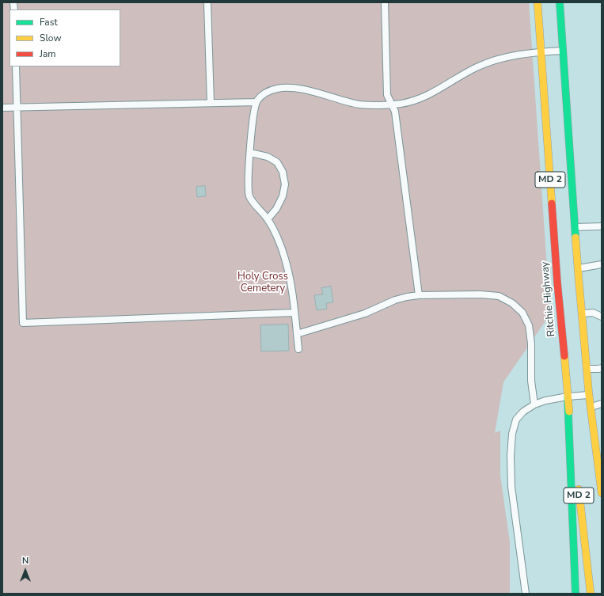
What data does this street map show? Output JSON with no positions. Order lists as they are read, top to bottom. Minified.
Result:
{"streets":{"main road":["MD 2","Ritchie Highway"]},"parks":["Holy Cross Cemetery"],"legend":["Fast","Slow","Jam"],"north":"top"}
